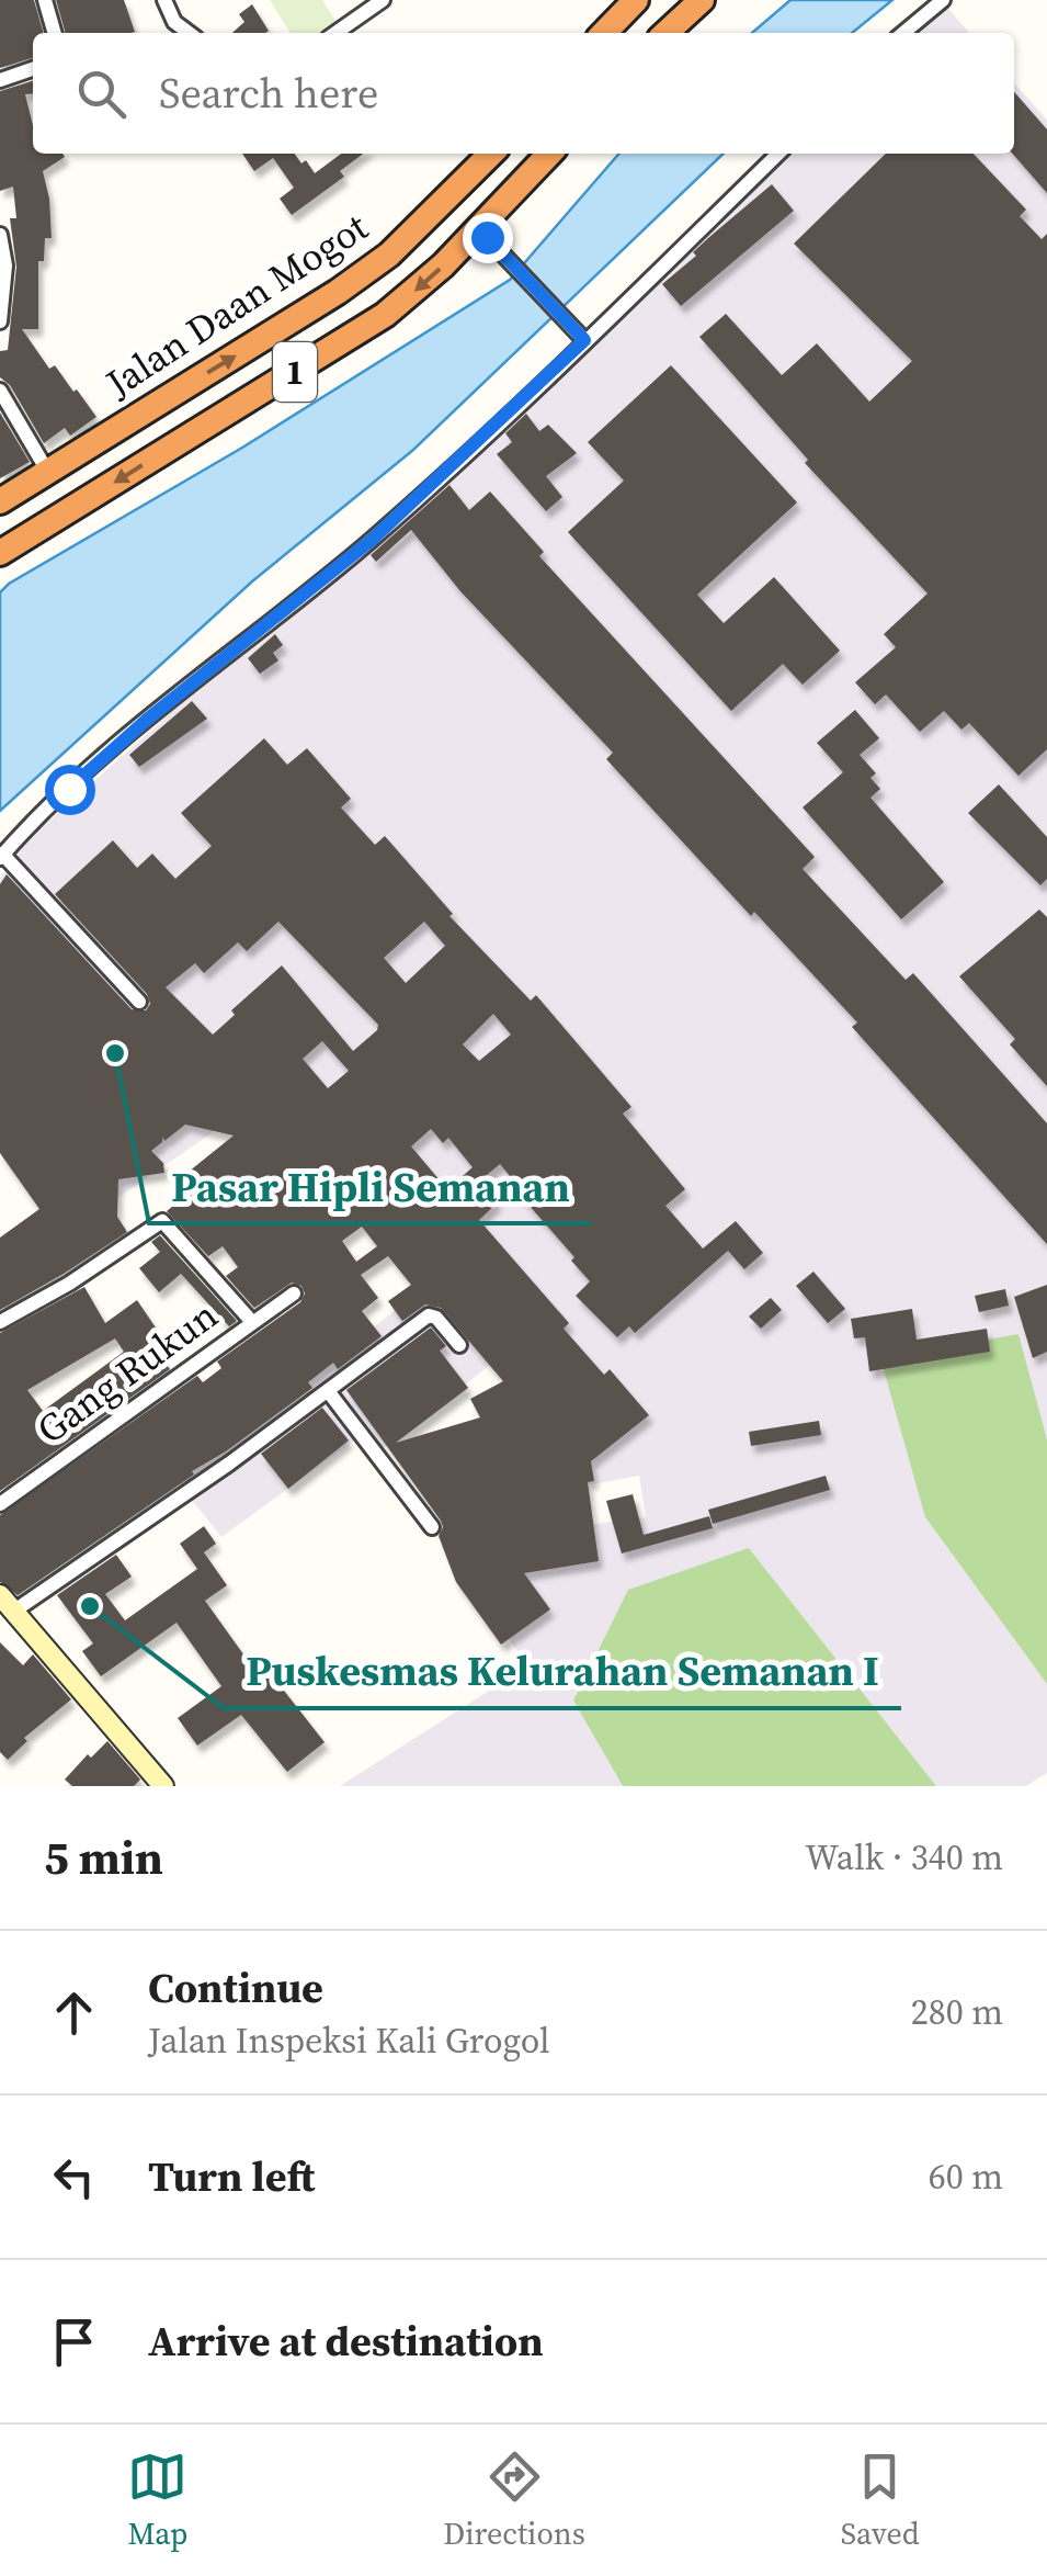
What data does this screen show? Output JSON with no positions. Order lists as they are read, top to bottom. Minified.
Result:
{"streets":{"highway":["Jalan Daan Mogot","1"],"street":["Gang Rukun"]},"places":["Pasar Hipli Semanan","Puskesmas Kelurahan Semanan I"],"page":{"search":"Search here","heading":["5 min","Walk · 340 m"],"list":[["Continue","Jalan Inspeksi Kali Grogol","280 m"],["Turn left","60 m"],"Arrive at destination"],"nav":["Map","Directions","Saved"]}}
